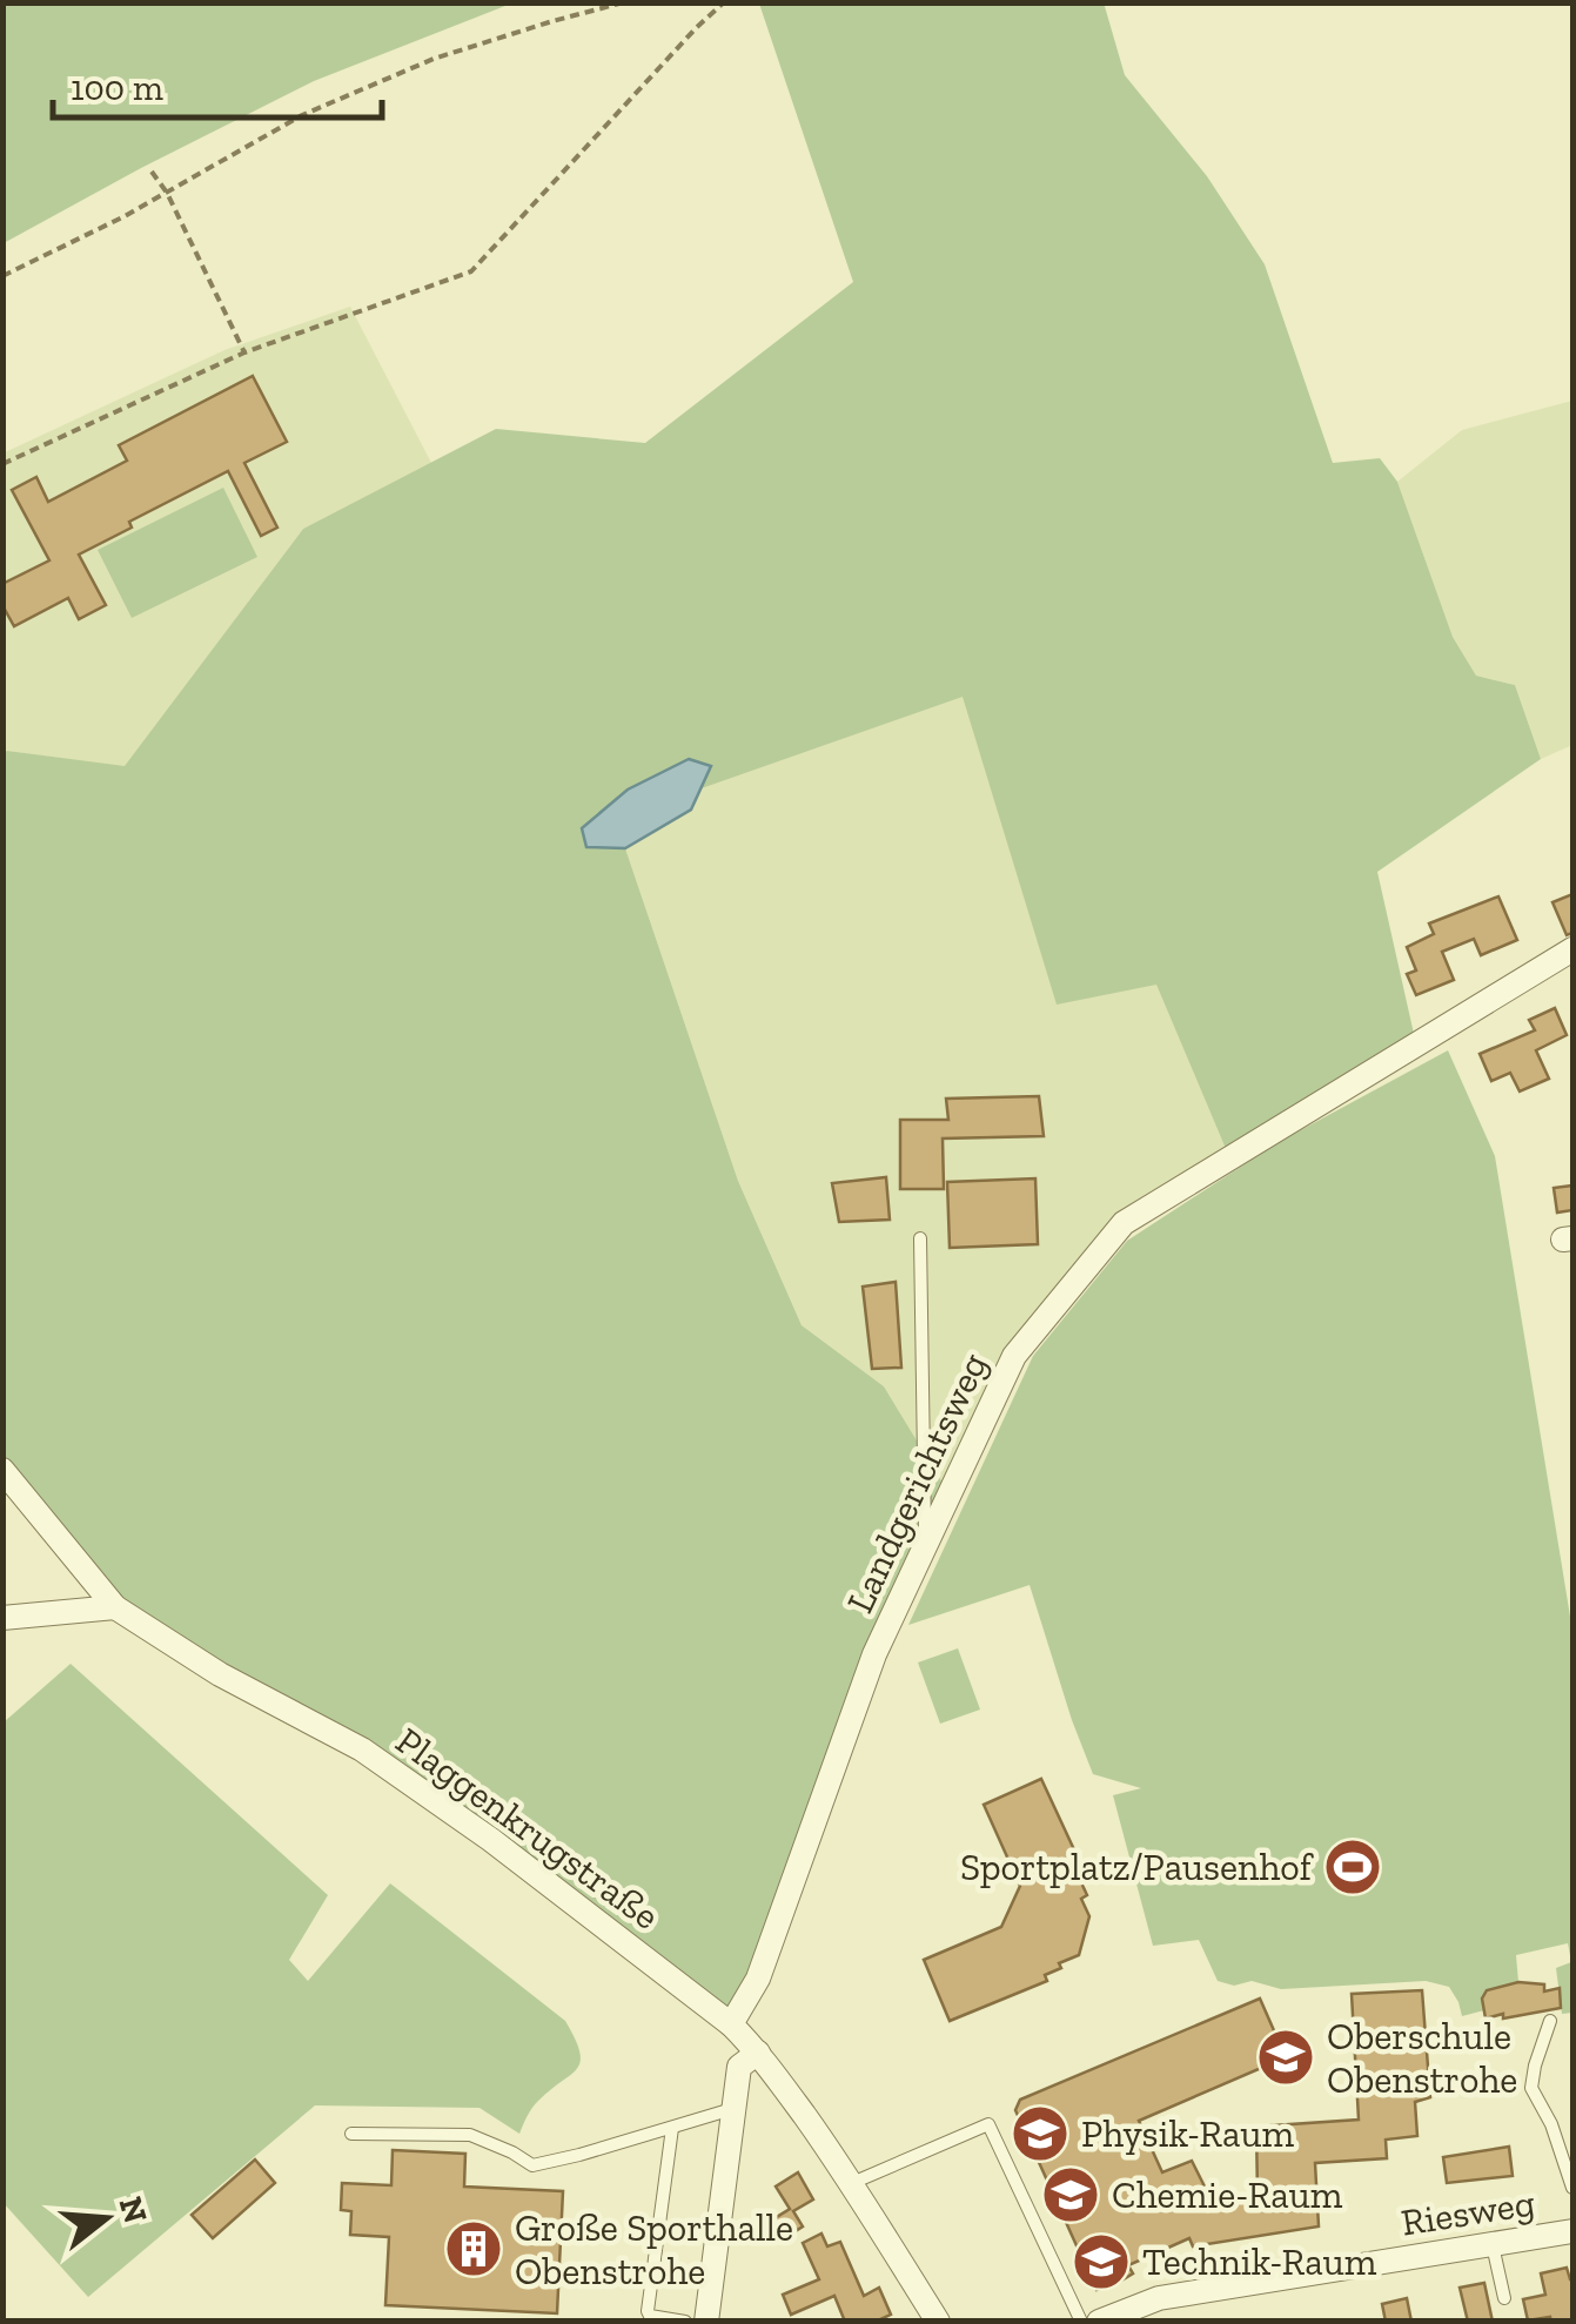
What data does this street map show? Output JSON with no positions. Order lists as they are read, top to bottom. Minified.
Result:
{"streets":{"street":["Landgerichtsweg","Plaggenkrugstraße","Riesweg"]},"crossings":[["Landgerichtsweg","Plaggenkrugstraße"]],"places":{"sports":["Sportplatz/Pausenhof"],"school or university":["Oberschule Obenstrohe","Physik-Raum","Chemie-Raum","Technik-Raum"],"building":["Große Sporthalle Obenstrohe"]},"scale_bar":"100 m","north":"right"}
